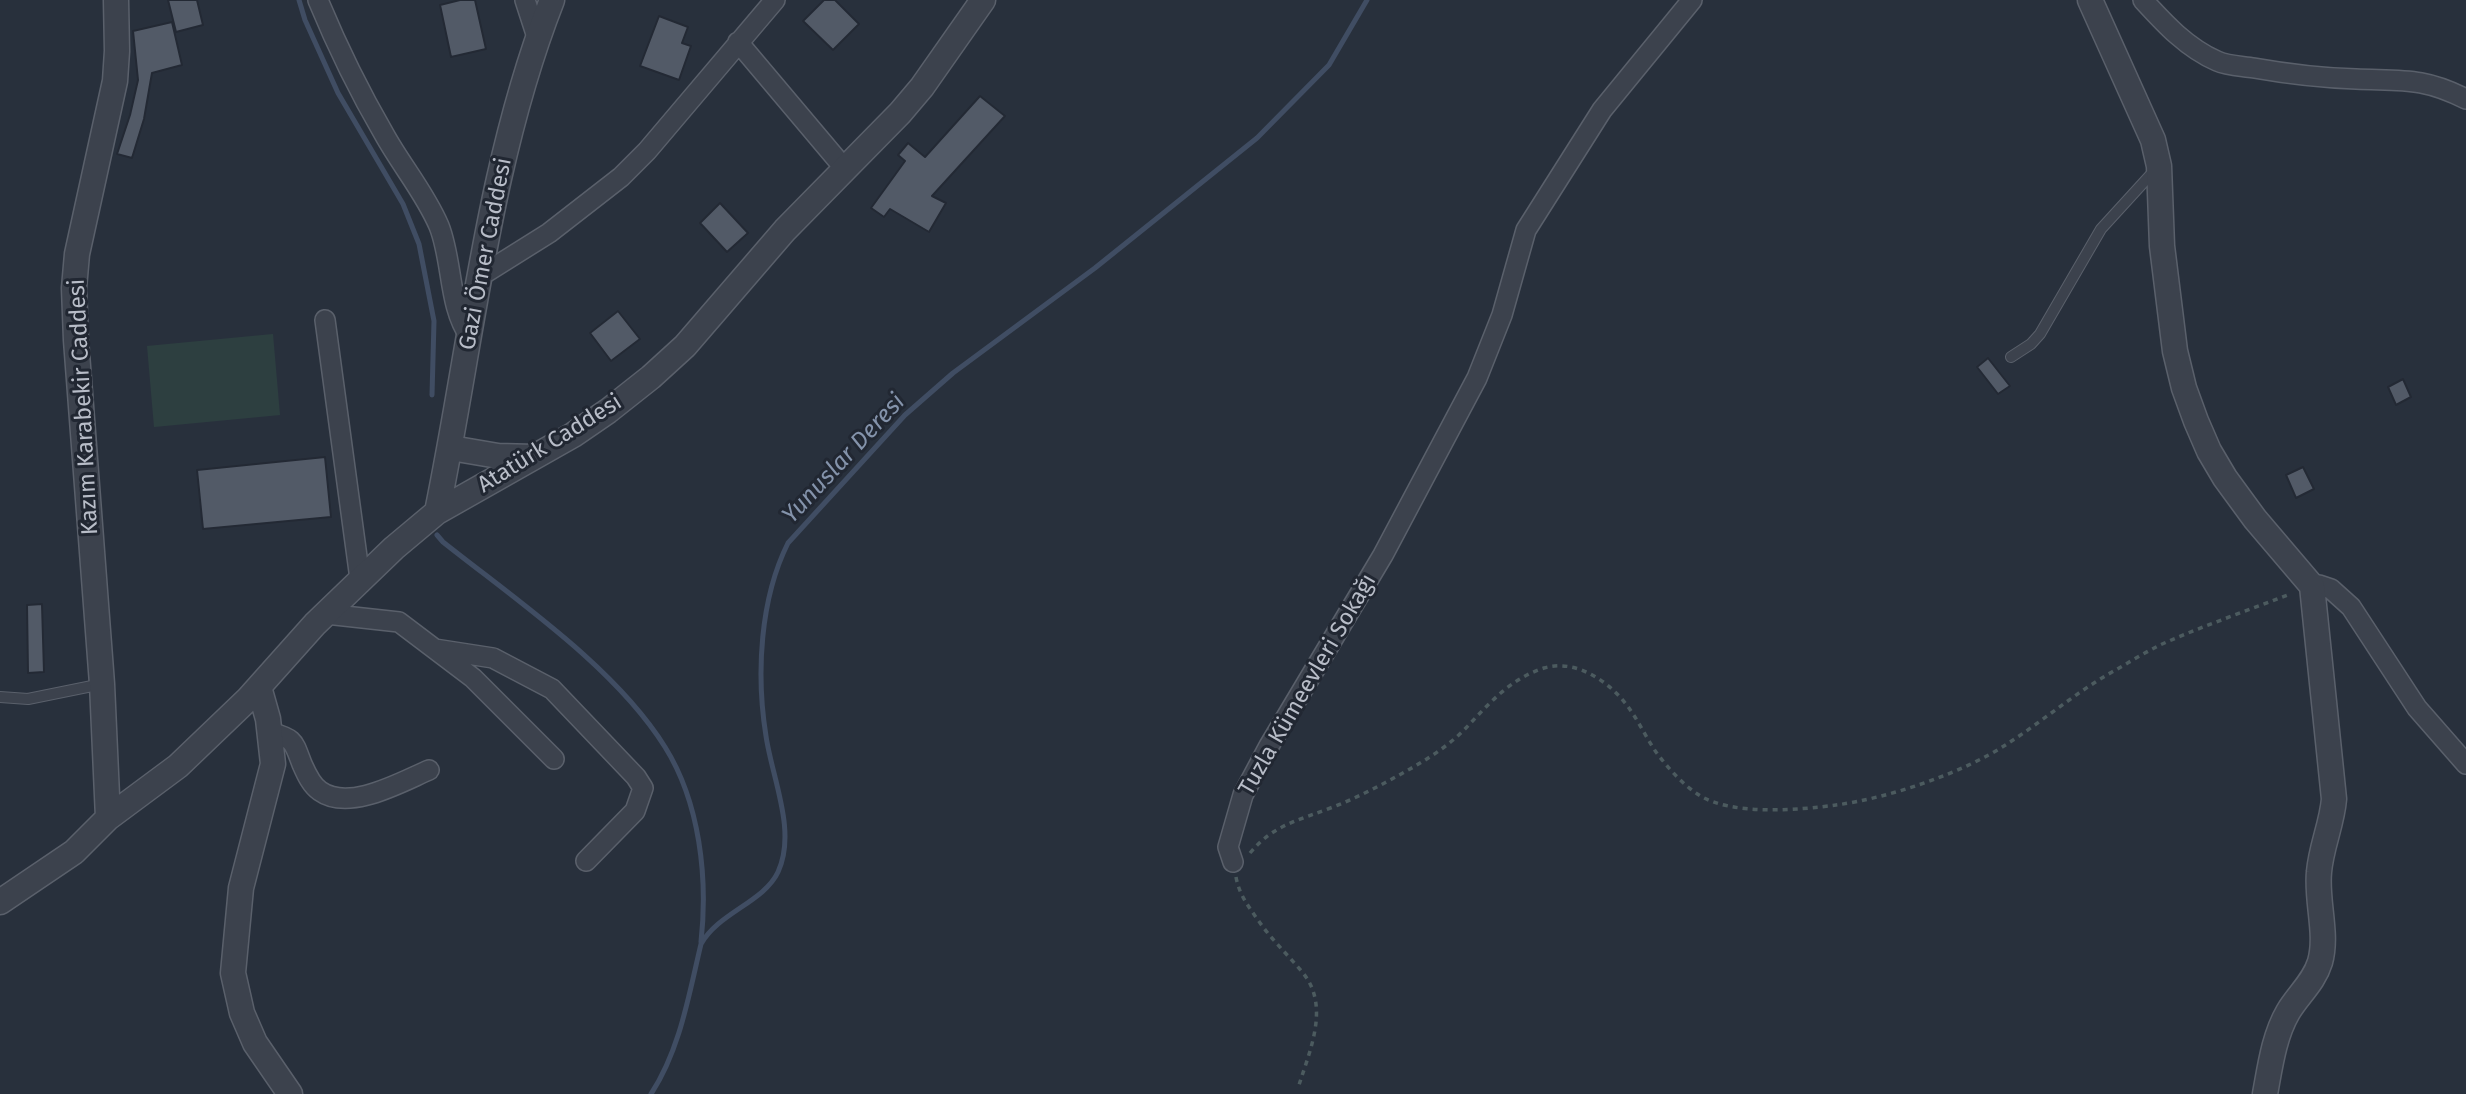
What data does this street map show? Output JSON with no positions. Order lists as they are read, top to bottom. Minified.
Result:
{"streets":{"street":["Gazi Ömer Caddesi","Kazım Karabekir Caddesi","Atatürk Caddesi","Tuzla Kümeevleri Sokağı"]},"crossings":[["Gazi Ömer Caddesi","Atatürk Caddesi"],["Kazım Karabekir Caddesi","Atatürk Caddesi"]],"water":["Yunuslar Deresi"]}
